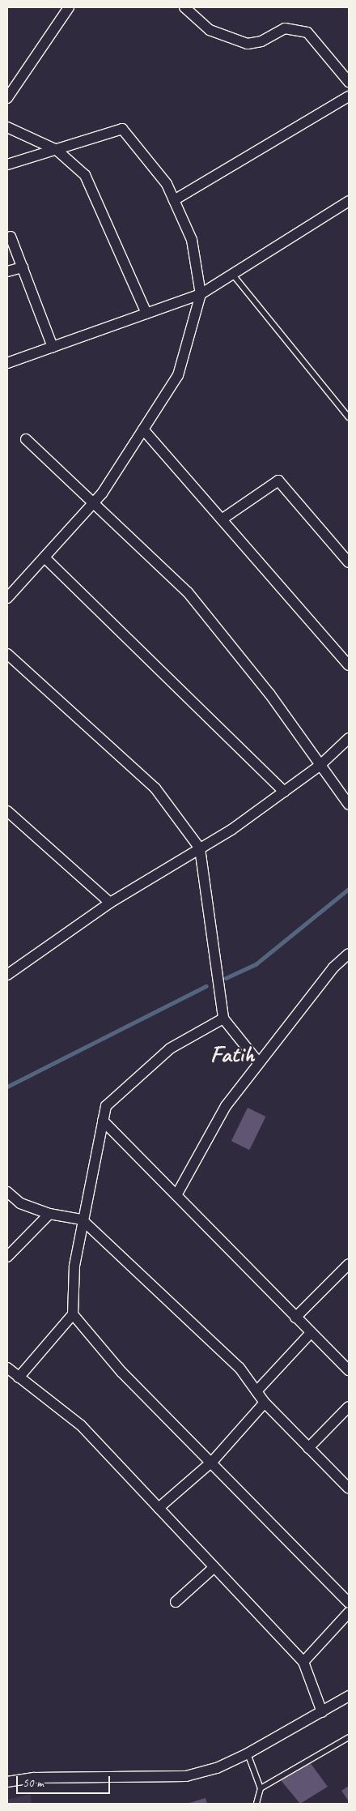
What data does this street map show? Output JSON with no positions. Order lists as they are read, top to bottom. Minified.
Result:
{"districts":["Fatih"],"scale_bar":"50 m"}
